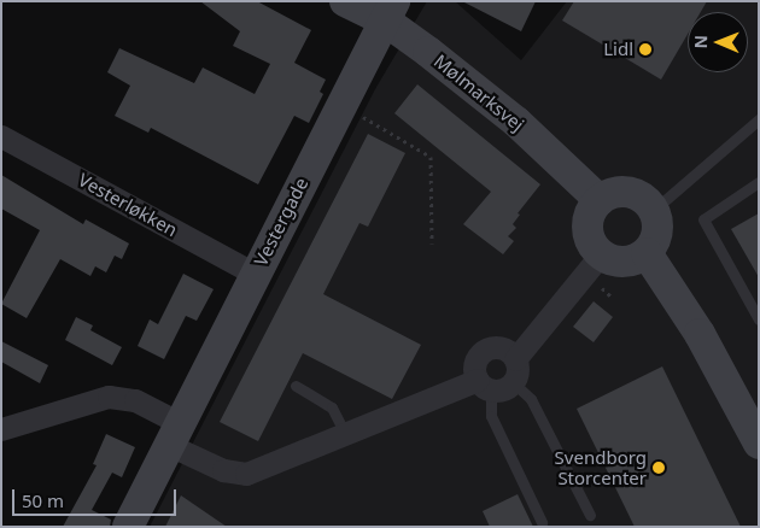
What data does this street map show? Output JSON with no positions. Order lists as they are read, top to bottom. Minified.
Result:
{"streets":{"street":["Mølmarksvej","Vesterløkken","Vestergade"]},"crossings":[["Mølmarksvej","Vestergade"],["Vesterløkken","Vestergade"]],"places":["Lidl","Svendborg Storcenter"],"scale_bar":"50 m","north":"left"}
